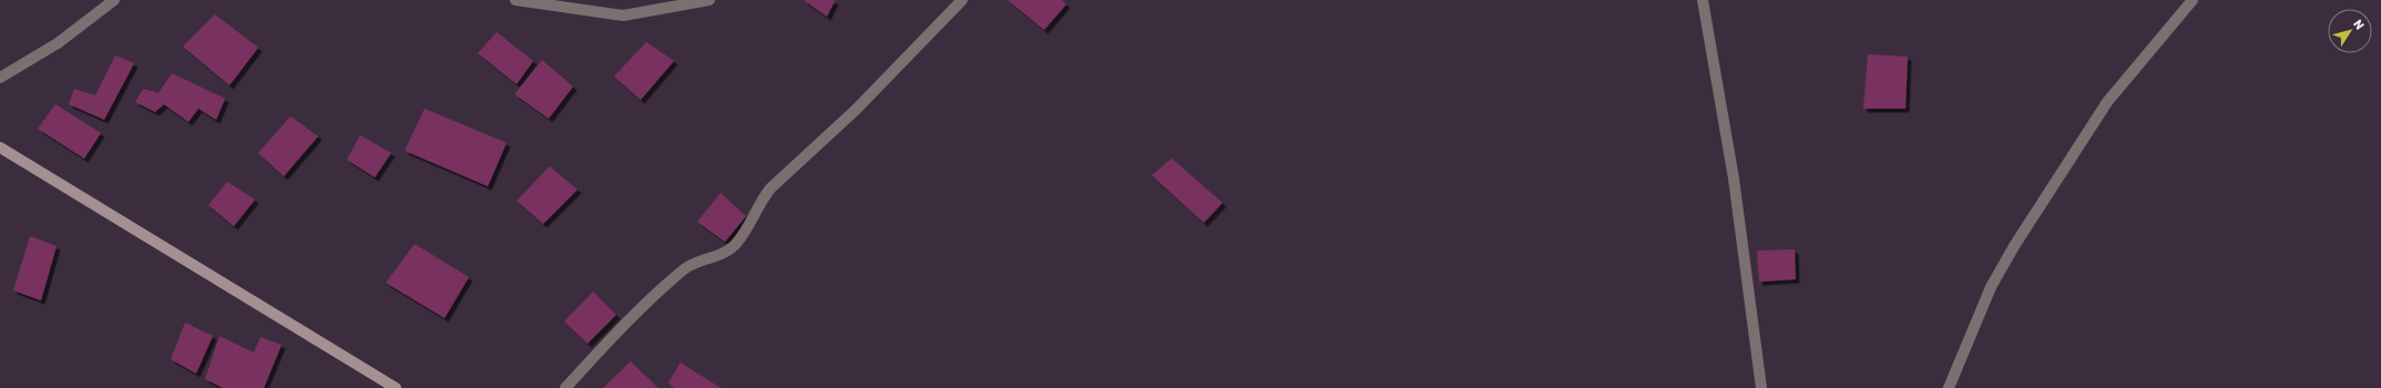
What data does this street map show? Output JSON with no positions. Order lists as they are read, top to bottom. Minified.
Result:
{"north":"top right"}
